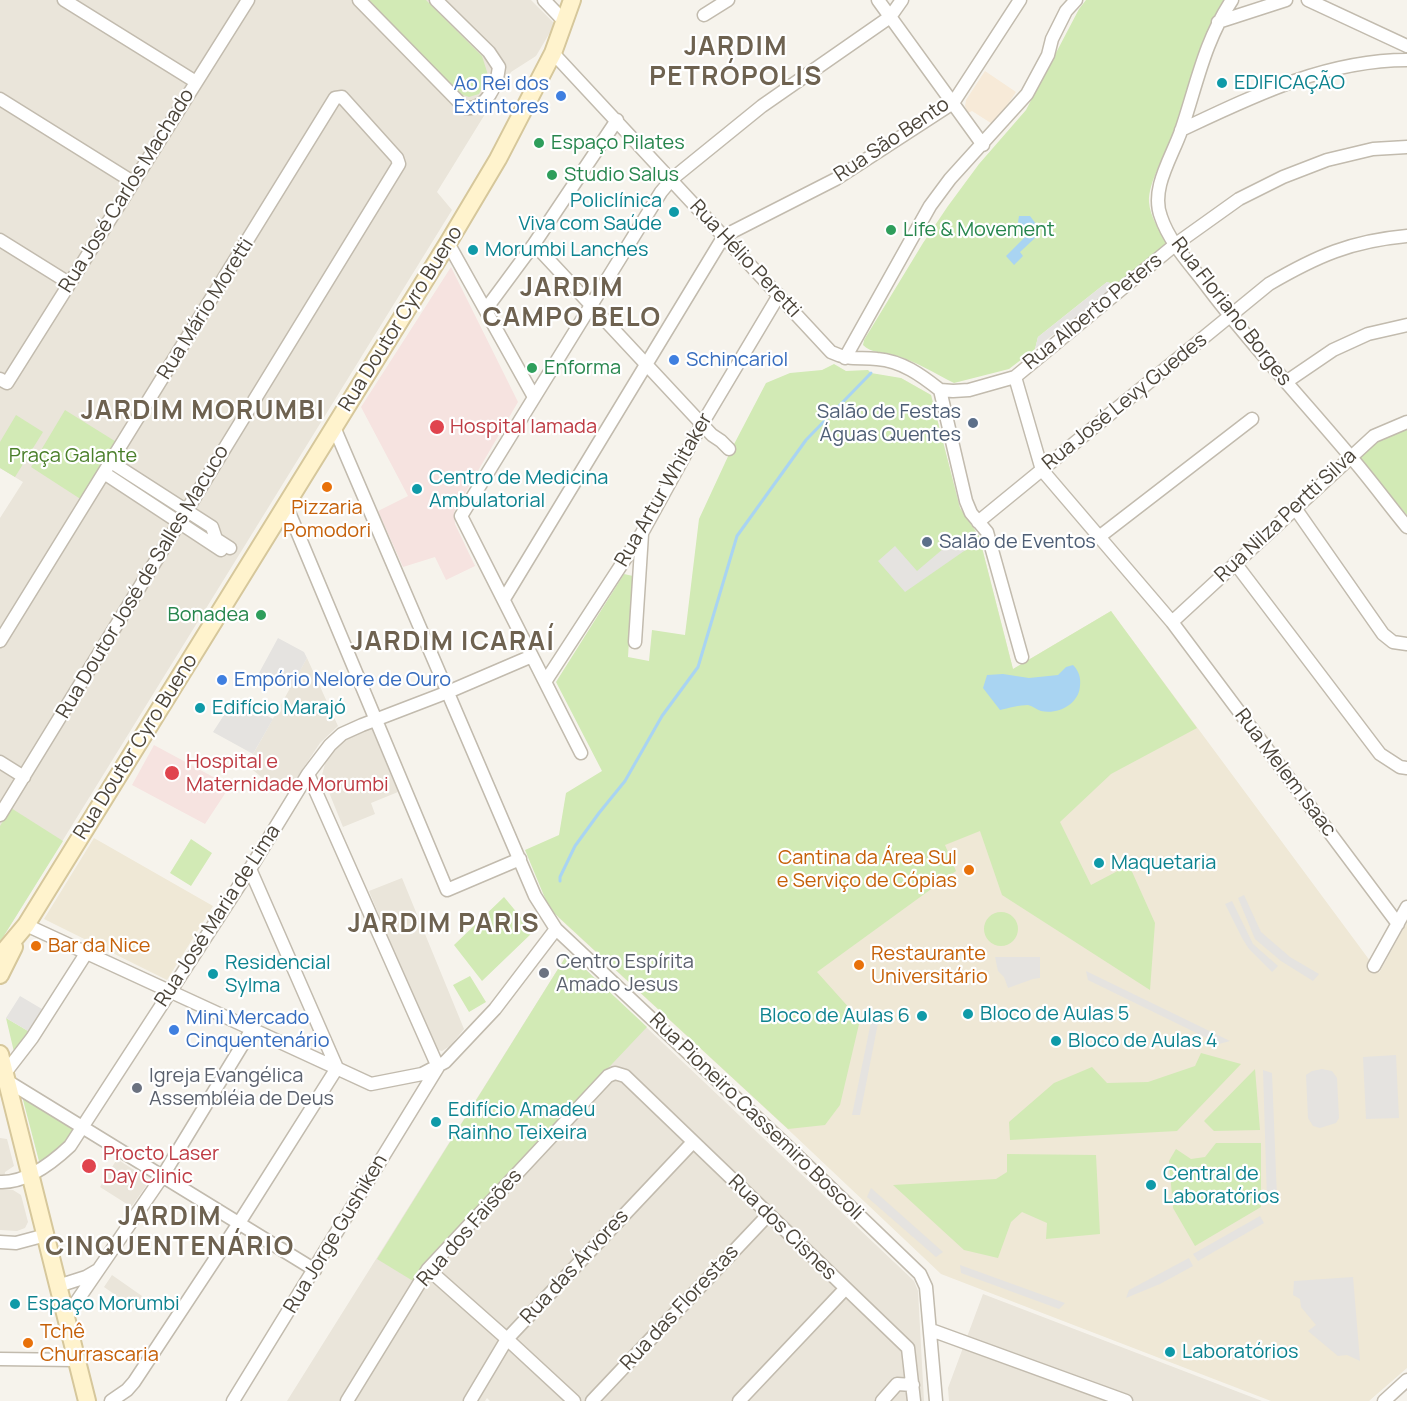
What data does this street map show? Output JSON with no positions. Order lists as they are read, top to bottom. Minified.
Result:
{"streets":{"street":["Rua São Bento","Rua José Carlos Machado","Rua Hélio Peretti","Rua Mário Moretti","Rua Alberto Peters","Rua Floriano Borges","Rua Doutor Cyro Bueno","Rua José Levy Guedes","Rua Artur Whitaker","Rua Nilza Pertti Silva","Rua Doutor José de Salles Macuco","Rua Melem Isaac","Rua José Maria de Lima","Rua Pioneiro Cassemiro Boscoli","Rua dos Faisões","Rua dos Cisnes","Rua Jorge Gushiken","Rua das Árvores","Rua das Florestas"]},"crossings":[["Rua São Bento","Rua Hélio Peretti"],["Rua Hélio Peretti","Rua Doutor Cyro Bueno"],["Rua Hélio Peretti","Rua Artur Whitaker"],["Rua Mário Moretti","Rua Doutor José de Salles Macuco"],["Rua Alberto Peters","Rua Floriano Borges"],["Rua Floriano Borges","Rua José Levy Guedes"],["Rua Floriano Borges","Rua Nilza Pertti Silva"],["Rua Doutor Cyro Bueno","Rua Pioneiro Cassemiro Boscoli"],["Rua José Levy Guedes","Rua Melem Isaac"],["Rua Nilza Pertti Silva","Rua Melem Isaac"],["Rua José Maria de Lima","Rua Pioneiro Cassemiro Boscoli"],["Rua dos Faisões","Rua dos Cisnes"],["Rua dos Cisnes","Rua das Árvores"],["Rua dos Cisnes","Rua das Florestas"]],"districts":["JARDIM PETRÓPOLIS","JARDIM CAMPO BELO","JARDIM MORUMBI","JARDIM ICARAÍ","JARDIM PARIS","JARDIM CINQUENTENÁRIO"],"parks":["Praça Galante"],"places":["EDIFICAÇÃO","Ao Rei dos Extintores","Espaço Pilates","Studio Salus","Policlínica Viva com Saúde","Life & Movement","Morumbi Lanches","Schincariol","Enforma","Salão de Festas Águas Quentes","Hospital Iamada","Pizzaria Pomodori","Centro de Medicina Ambulatorial","Salão de Eventos","Bonadea","Empório Nelore de Ouro","Edifício Marajó","Hospital e Maternidade Morumbi","Maquetaria","Cantina da Área Sul e Serviço de Cópias","Bar da Nice","Restaurante Universitário","Centro Espírita Amado Jesus","Residencial Sylma","Bloco de Aulas 5","Bloco de Aulas 6","Mini Mercado Cinquentenário","Bloco de Aulas 4","Igreja Evangélica Assembléia de Deus","Edifício Amadeu Rainho Teixeira","Procto Laser Day Clinic","Central de Laboratórios","Espaço Morumbi","Tchê Churrascaria","Laboratórios"]}
